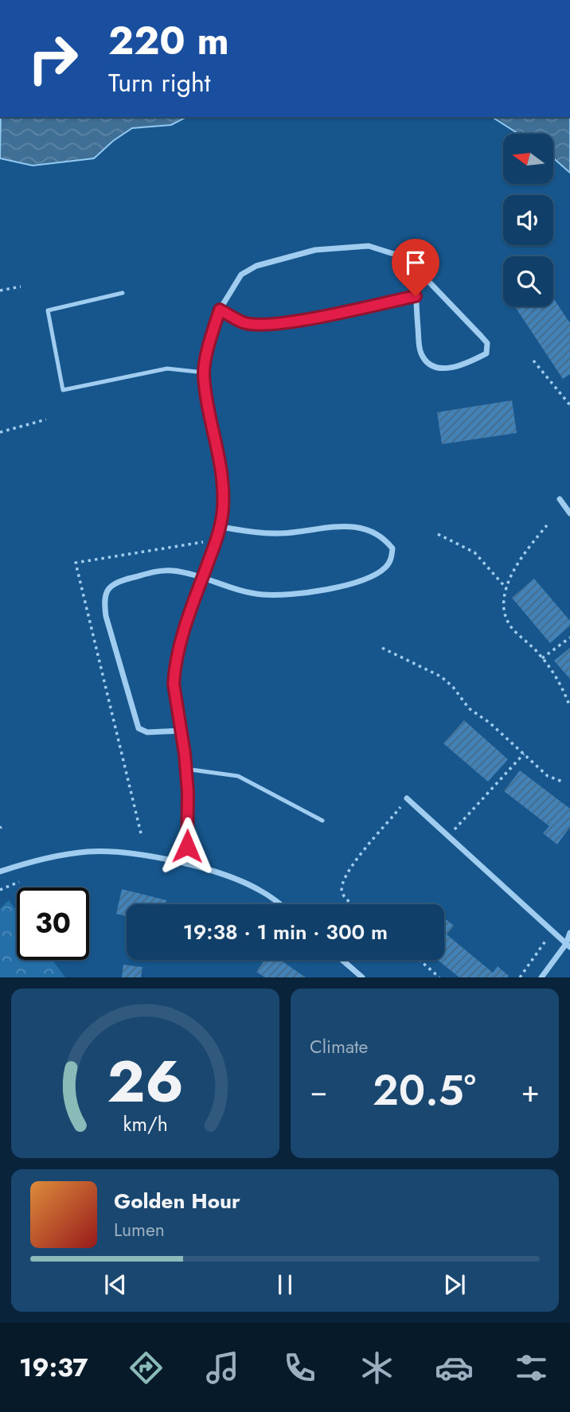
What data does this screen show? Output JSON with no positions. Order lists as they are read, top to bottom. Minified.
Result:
{"north":"left","page":{"turn":["220 m","Turn right"],"limit":"30","trip":"19:38 · 1 min · 300 m","tile":"Climate","heat":["−","20.5°","+"],"song":["Golden Hour","Lumen"],"tabs":"19:37","gauge":["26","km/h"]}}
